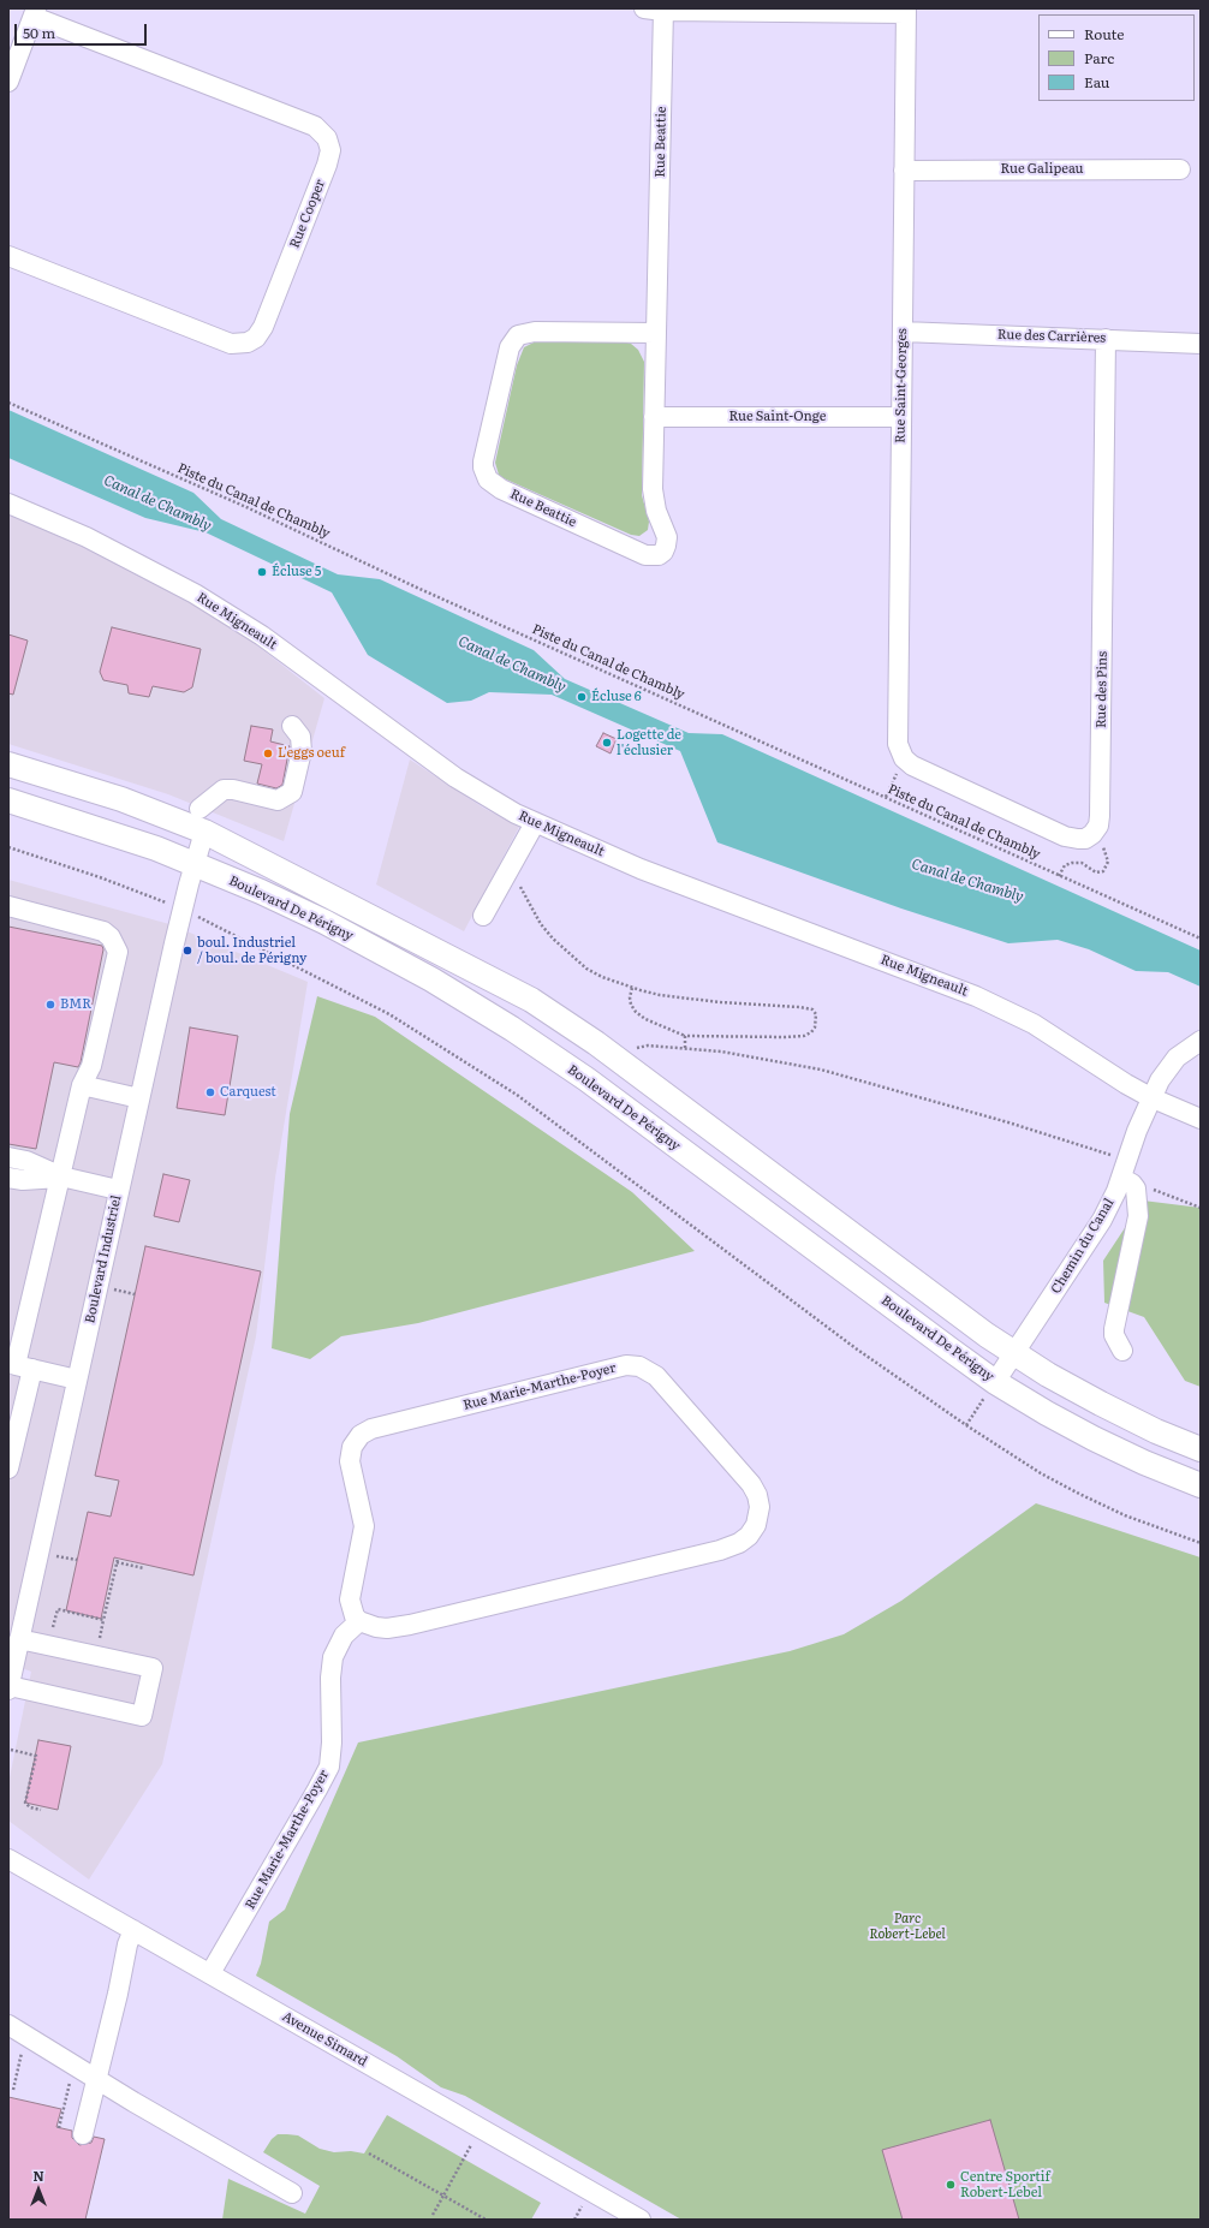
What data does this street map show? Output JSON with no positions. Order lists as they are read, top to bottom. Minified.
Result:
{"streets":{"main road":["Boulevard De Périgny"],"street":["Rue Beattie","Rue Galipeau","Rue Cooper","Rue des Carrières","Rue Saint-Georges","Rue Saint-Onge","Rue Migneault","Rue des Pins","Chemin du Canal","Boulevard Industriel","Rue Marie-Marthe-Poyer","Avenue Simard"],"path":["Piste du Canal de Chambly"]},"crossings":[["Rue Beattie","Rue Saint-Onge"],["Rue Galipeau","Rue Saint-Georges"],["Rue des Carrières","Rue Saint-Georges"],["Rue des Carrières","Rue des Pins"],["Rue Saint-Georges","Rue Saint-Onge"],["Rue Saint-Georges","Rue des Pins"],["Rue Migneault","Chemin du Canal"],["Boulevard De Périgny","Chemin du Canal"],["Boulevard De Périgny","Boulevard Industriel"],["Rue Marie-Marthe-Poyer","Avenue Simard"]],"water":["Canal de Chambly"],"parks":["Parc Robert-Lebel"],"places":["Écluse 5","Écluse 6","Logette de l'éclusier","L'eggs oeuf","boul. Industriel / boul. de Périgny","BMR","Carquest","Centre Sportif Robert-Lebel"],"legend":["Route","Parc","Eau"],"scale_bar":"50 m","north":"top"}
